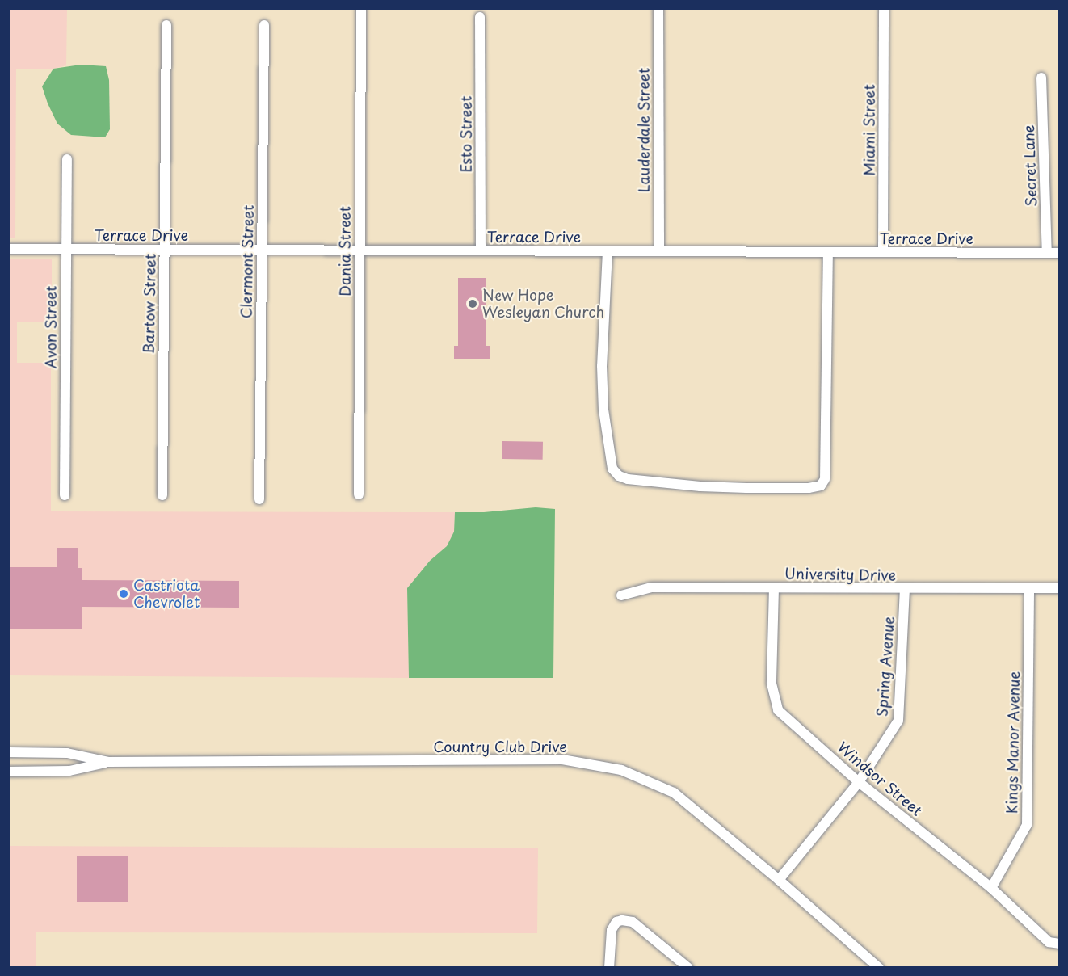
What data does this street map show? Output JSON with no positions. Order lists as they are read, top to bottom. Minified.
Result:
{"streets":{"street":["Lauderdale Street","Miami Street","Esto Street","Secret Lane","Terrace Drive","Dania Street","Clermont Street","Bartow Street","Avon Street","University Drive","Spring Avenue","Kings Manor Avenue","Country Club Drive","Windsor Street"]},"crossings":[["Lauderdale Street","Terrace Drive"],["Miami Street","Terrace Drive"],["Esto Street","Terrace Drive"],["Secret Lane","Terrace Drive"],["Terrace Drive","Dania Street"],["Terrace Drive","Clermont Street"],["Terrace Drive","Bartow Street"],["Terrace Drive","Avon Street"],["University Drive","Spring Avenue"],["University Drive","Kings Manor Avenue"],["University Drive","Windsor Street"],["Spring Avenue","Country Club Drive"],["Spring Avenue","Windsor Street"],["Kings Manor Avenue","Windsor Street"]],"places":["New Hope Wesleyan Church","Castriota Chevrolet"]}
